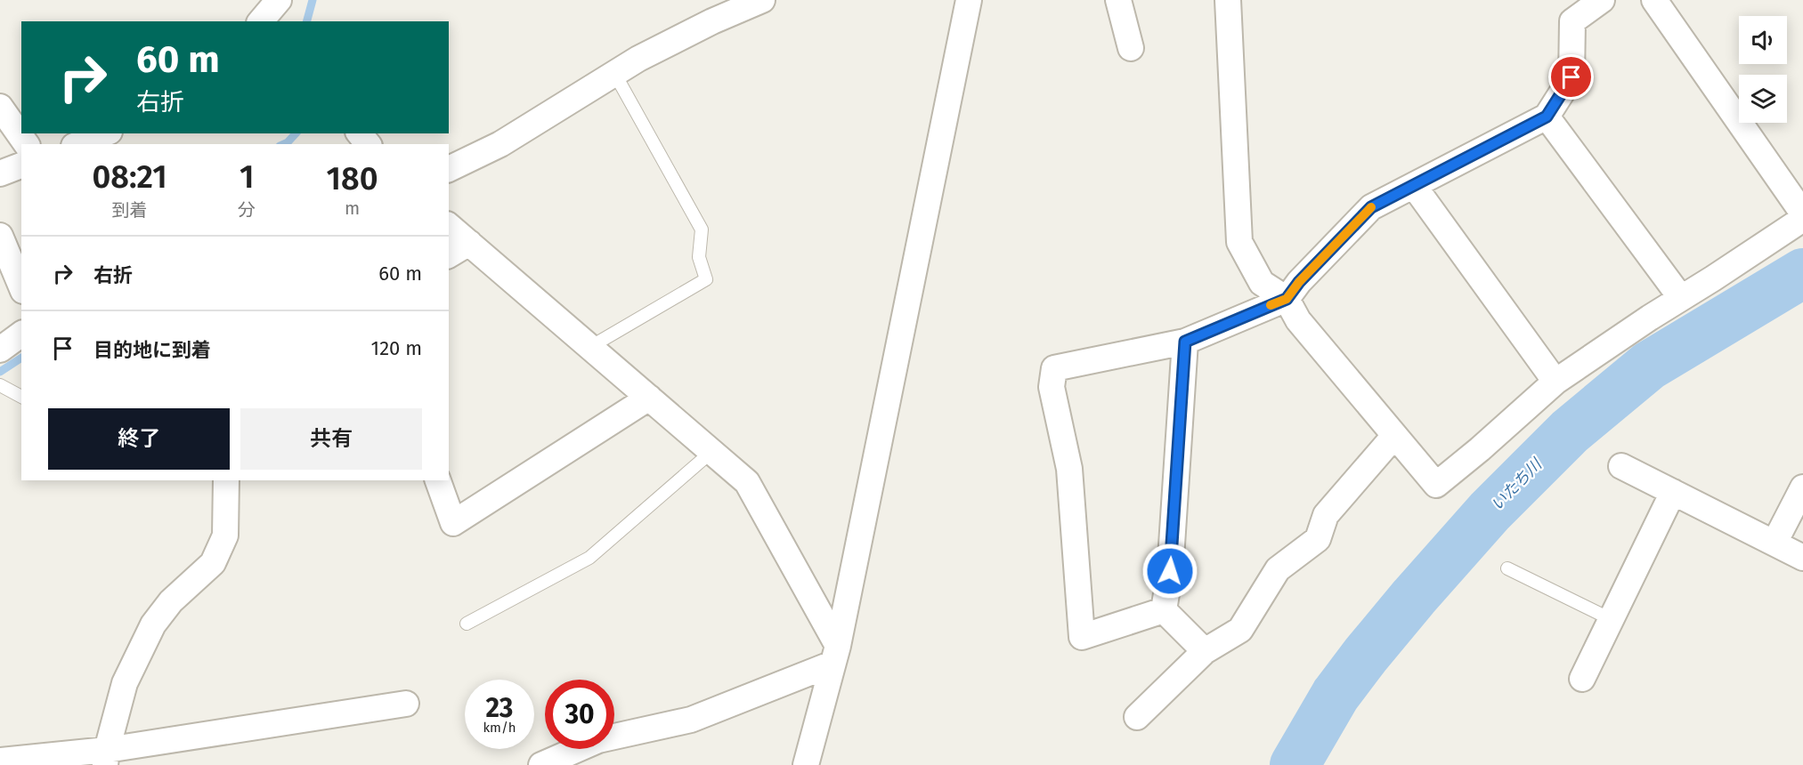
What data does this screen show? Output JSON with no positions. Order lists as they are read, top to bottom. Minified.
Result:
{"water":["いたち川"],"page":{"turn":["60 m","右折"],"eta":["08:21","到着","1","分","180","m"],"list":[{"name":"右折","value":"60 m"},{"name":"目的地に到着","value":"120 m"}],"buttons":["終了","共有"],"speed":"23 km/h","limit":"30"}}
